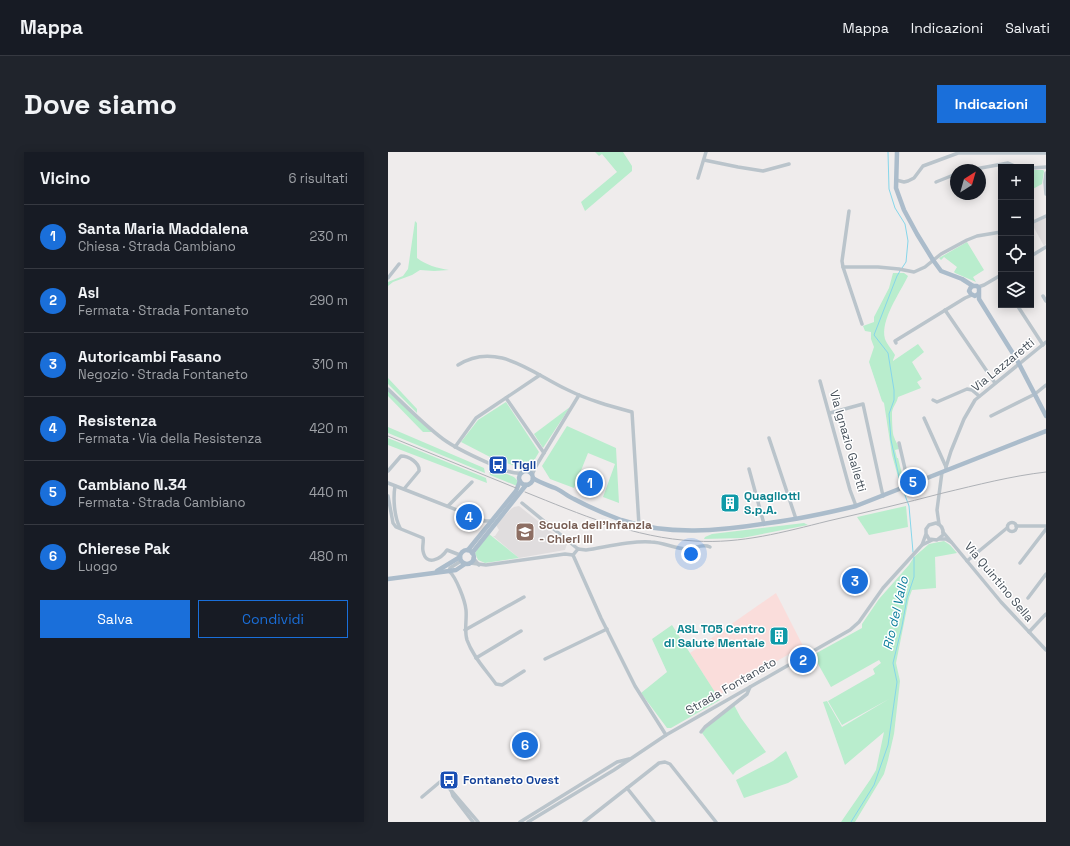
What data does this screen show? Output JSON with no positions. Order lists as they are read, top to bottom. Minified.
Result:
{"streets":{"street":["Via Lazzaretti","Via Ignazio Galletti","Via Quintino Sella","Strada Fontaneto"]},"crossings":[["Via Quintino Sella","Strada Fontaneto"]],"water":["Rio del Vallo"],"places":{"bus stop":["Tigli","Fontaneto Ovest"],"building":["Quagliotti S.p.A.","ASL TO5 Centro di Salute Mentale"],"school or university":["Scuola dell'Infanzia - Chieri III"]},"north":"top right","page":{"header":"Mappa","nav":["Mappa","Indicazioni","Salvati"],"buttons":["Indicazioni",["Salva","Condividi"]],"title":"Dove siamo","heading":["Vicino","6 risultati"],"map_buttons":["+","−"],"list":[{"mark":"1","name":"Santa Maria Maddalena","note":"Chiesa · Strada Cambiano","value":"230 m"},{"mark":"2","name":"Asl","note":"Fermata · Strada Fontaneto","value":"290 m"},{"mark":"3","name":"Autoricambi Fasano","note":"Negozio · Strada Fontaneto","value":"310 m"},{"mark":"4","name":"Resistenza","note":"Fermata · Via della Resistenza","value":"420 m"},{"mark":"5","name":"Cambiano N.34","note":"Fermata · Strada Cambiano","value":"440 m"},{"mark":"6","name":"Chierese Pak","note":"Luogo","value":"480 m"}],"pins":["5","1","4","3","2","6"]}}
